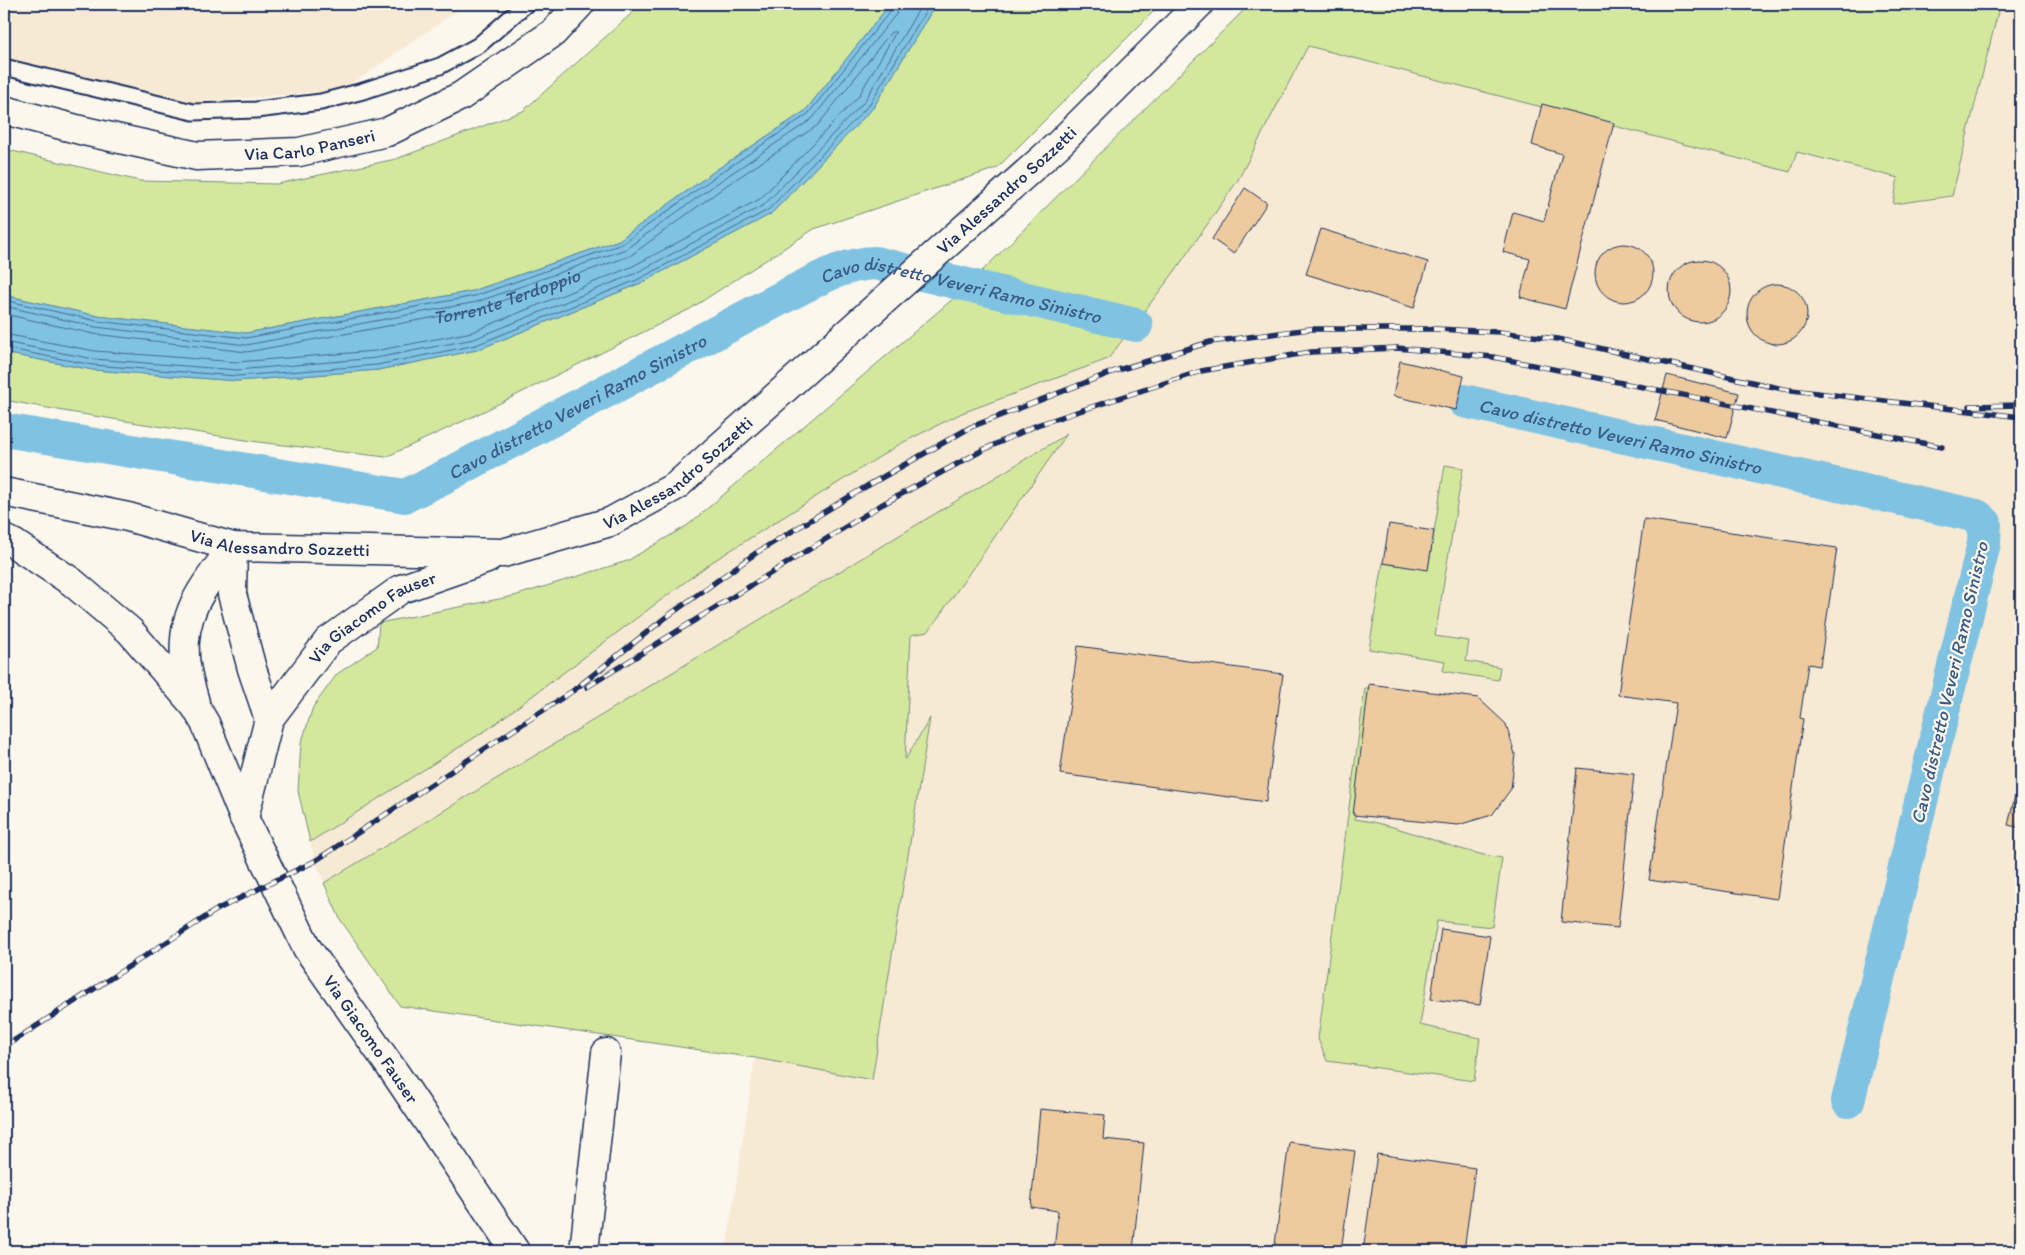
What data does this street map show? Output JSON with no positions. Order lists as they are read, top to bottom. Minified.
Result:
{"streets":{"street":["Via Carlo Panseri","Via Alessandro Sozzetti","Via Giacomo Fauser"]},"crossings":[["Via Alessandro Sozzetti","Via Giacomo Fauser"]],"water":["Torrente Terdoppio","Cavo distretto Veveri Ramo Sinistro"]}
